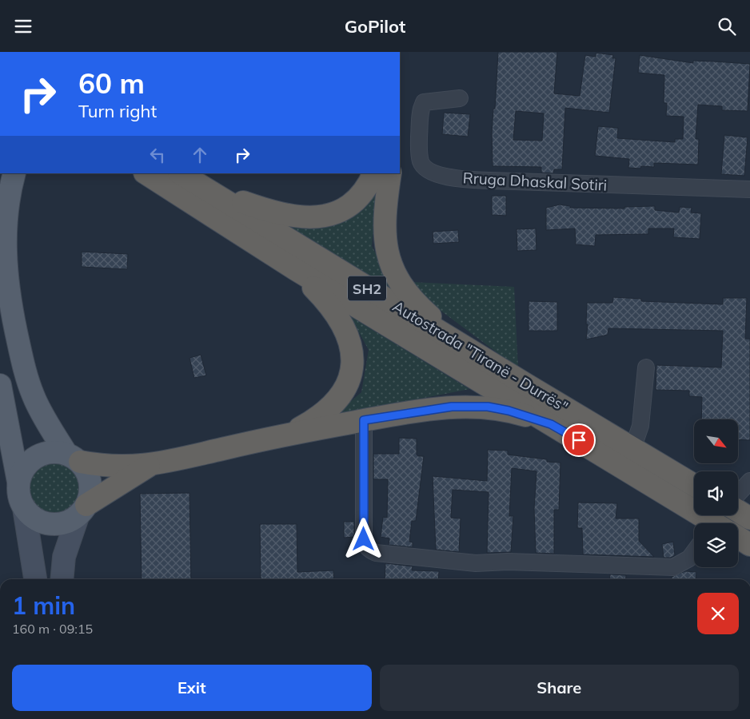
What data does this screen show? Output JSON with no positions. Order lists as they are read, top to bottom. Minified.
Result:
{"streets":{"highway":["SH2","Autostrada \"Tiranë - Durrës\""],"street":["Rruga Dhaskal Sotiri"]},"north":"bottom right","page":{"header":"GoPilot","turn":["60 m","Turn right"],"heading":["1 min","160 m · 09:15"],"buttons":["Exit","Share"]}}
